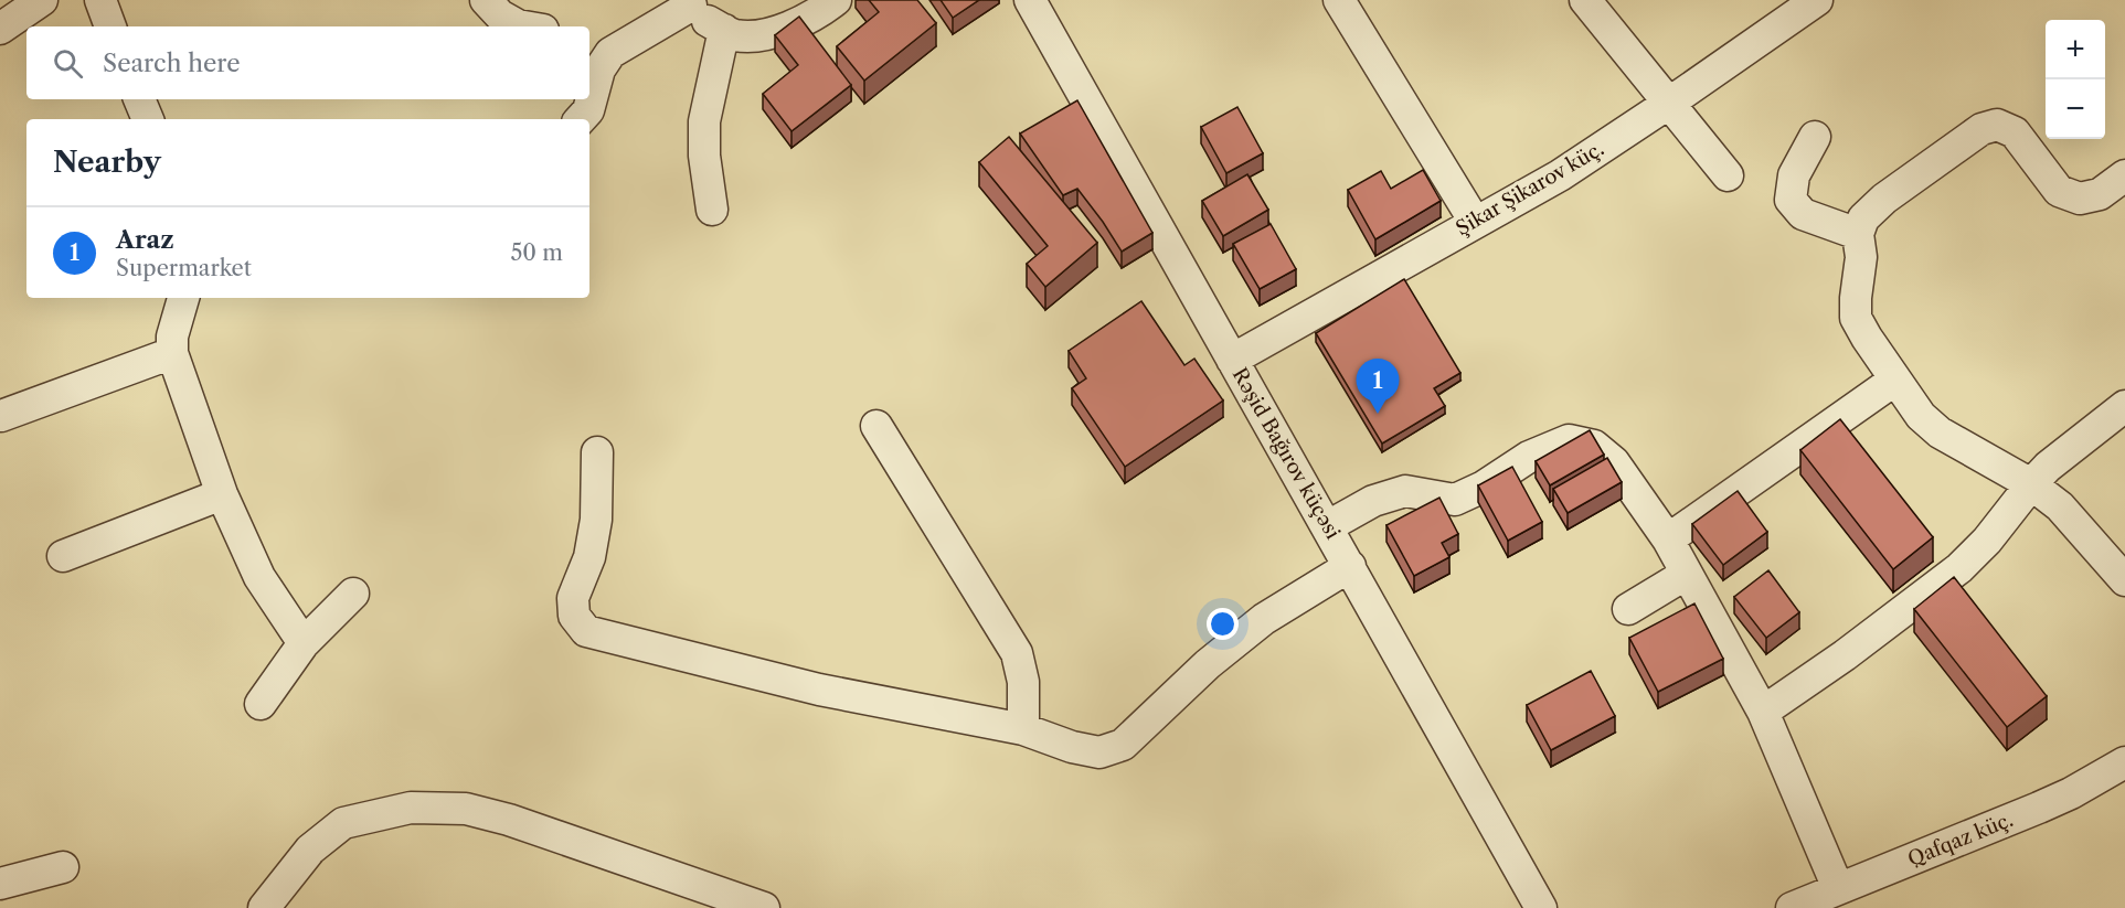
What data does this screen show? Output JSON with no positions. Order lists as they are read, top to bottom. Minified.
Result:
{"streets":{"street":["Şikar Şikarov küç.","Rəşid Bağırov küçəsi","Qafqaz küç."]},"crossings":[["Şikar Şikarov küç.","Rəşid Bağırov küçəsi"]],"page":{"map_buttons":["+","−"],"search":"Search here","heading":"Nearby","list":[{"mark":"1","name":"Araz","note":"Supermarket","value":"50 m"}],"pins":"1"}}
